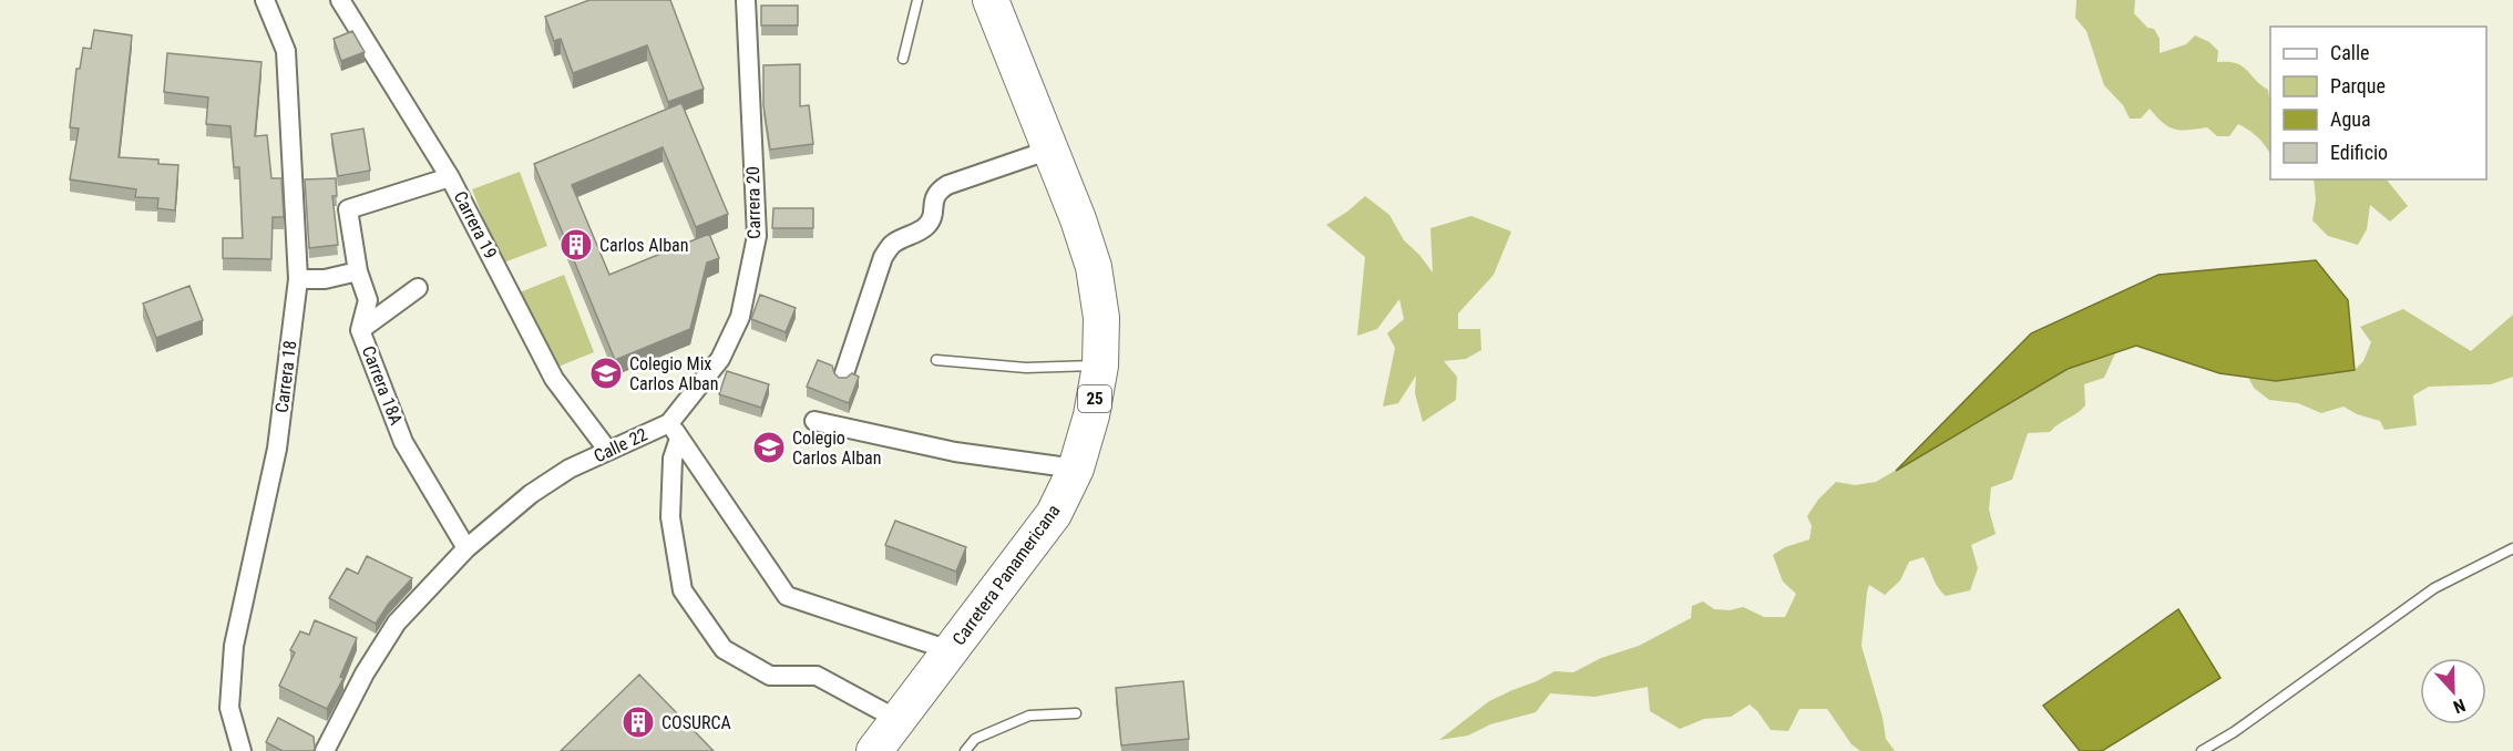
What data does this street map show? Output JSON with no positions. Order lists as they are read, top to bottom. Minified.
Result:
{"streets":{"highway":["25","Carretera Panamericana"],"street":["Carrera 20","Carrera 19","Carrera 18","Carrera 18A","Calle 22"]},"crossings":[["Carrera 20","Calle 22"],["Carrera 19","Carrera 18A"],["Carrera 19","Calle 22"],["Carrera 18A","Calle 22"]],"places":{"building":["Carlos Alban","COSURCA"],"school or university":["Colegio Mix Carlos Alban","Colegio Carlos Alban"]},"legend":["Calle","Parque","Agua","Edificio"],"north":"bottom"}
